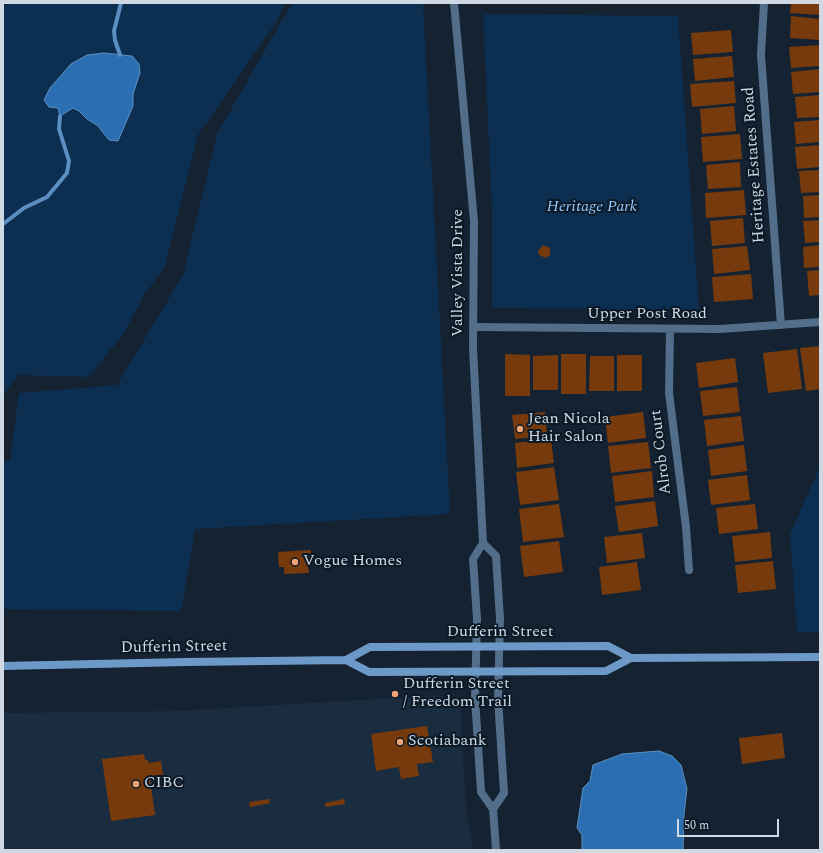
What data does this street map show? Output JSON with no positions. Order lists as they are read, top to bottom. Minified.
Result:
{"streets":{"main road":["Dufferin Street"],"street":["Heritage Estates Road","Valley Vista Drive","Upper Post Road","Alrob Court"]},"crossings":[["Heritage Estates Road","Upper Post Road"],["Valley Vista Drive","Upper Post Road"],["Upper Post Road","Alrob Court"]],"parks":["Heritage Park"],"places":["Jean Nicola Hair Salon","Vogue Homes","Dufferin Street / Freedom Trail","Scotiabank","CIBC"],"scale_bar":"50 m"}
